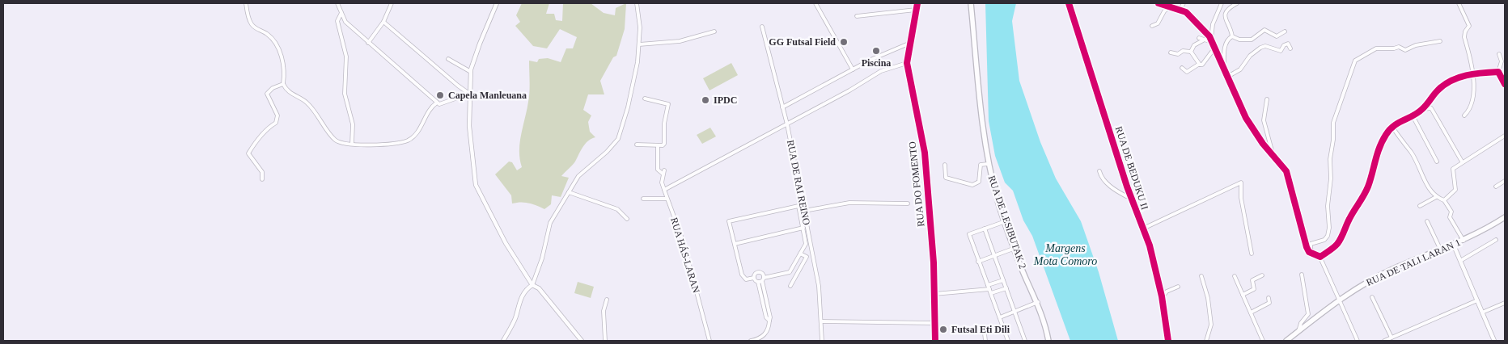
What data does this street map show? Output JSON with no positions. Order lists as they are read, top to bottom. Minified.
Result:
{"streets":{"main road":["RUA DE LESIBUTAK 2","RUA DE TALI LARAN 1"],"street":["RUA DE BEDUKU II","RUA DE RAI REINO","RUA DO FOMENTO","RUA HÁS-LARAN"]},"water":["Margens Mota Comoro"],"places":["GG Futsal Field","Piscina","Capela Manleuana","IPDC","Futsal Eti Dili"]}
